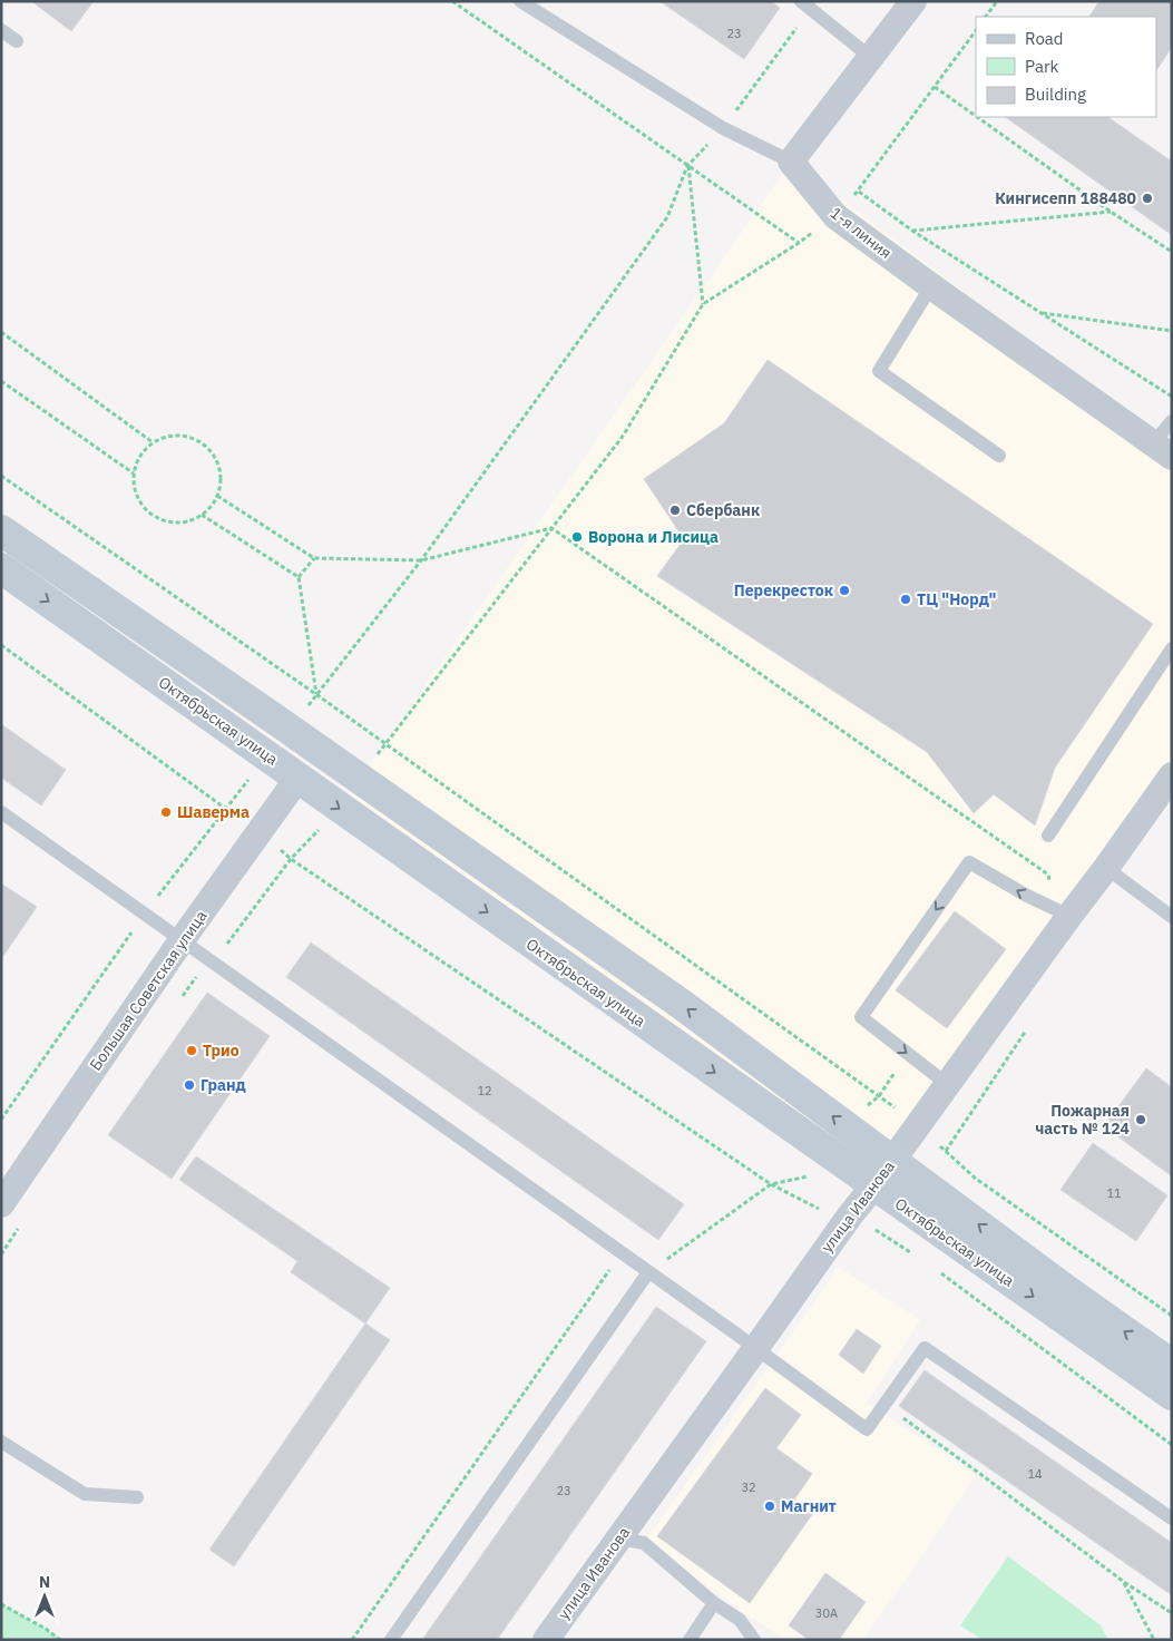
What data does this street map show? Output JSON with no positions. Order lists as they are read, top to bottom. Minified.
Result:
{"streets":{"street":["1-я линия","Октябрьская улица","Большая Советская улица","улица Иванова"]},"crossings":[["Октябрьская улица","Большая Советская улица"],["Октябрьская улица","улица Иванова"]],"places":["Кингисепп 188480","Сбербанк","Ворона и Лисица","Перекресток","ТЦ \"Норд\"","Шаверма","Трио","Гранд","Пожарная часть № 124","Магнит"],"house_numbers":["23","12","11","14","32","23","30А"],"legend":["Road","Park","Building"],"north":"top"}
